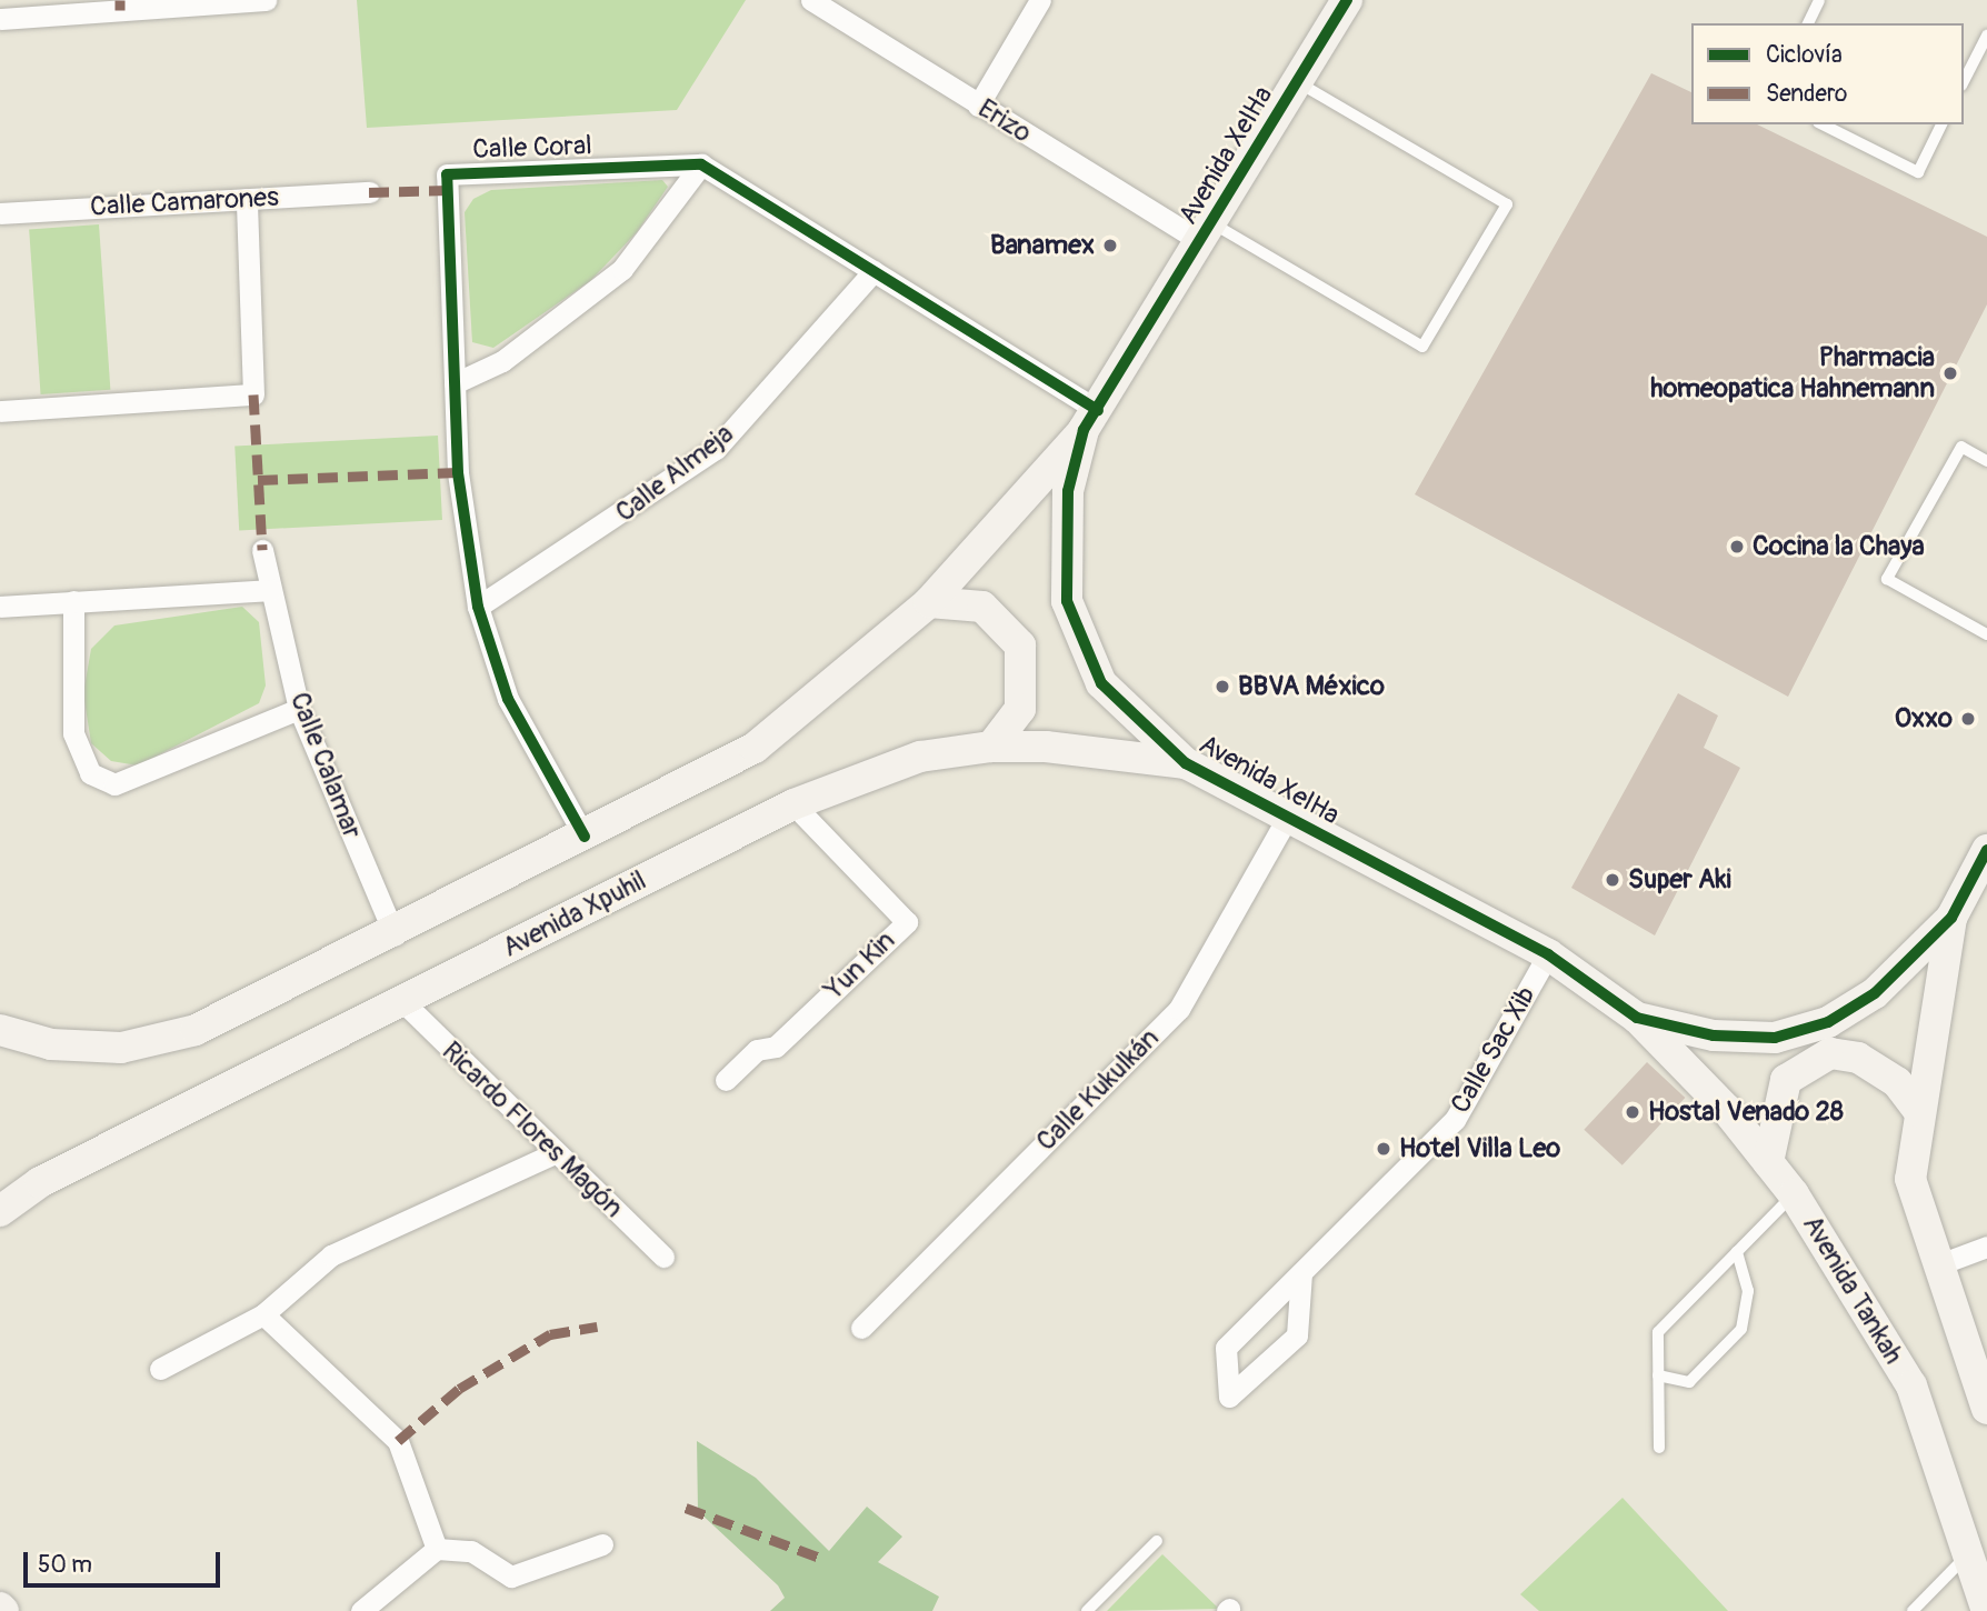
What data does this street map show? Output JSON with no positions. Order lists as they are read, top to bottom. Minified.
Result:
{"streets":{"street":["Erizo","Calle Coral","Avenida XelHa","Calle Camarones","Calle Almeja","Calle Calamar","Avenida Xpuhil","Yun Kin","Calle Sac Xib","Calle Kukulkán","Ricardo Flores Magón","Avenida Tankah"]},"crossings":[["Erizo","Avenida XelHa"],["Calle Coral","Calle Almeja"],["Avenida XelHa","Avenida Xpuhil"],["Avenida XelHa","Calle Sac Xib"],["Avenida XelHa","Calle Kukulkán"],["Avenida XelHa","Avenida Tankah"],["Avenida Xpuhil","Yun Kin"],["Avenida Xpuhil","Ricardo Flores Magón"]],"places":["Banamex","Pharmacia homeopatica Hahnemann","Cocina la Chaya","BBVA México","Oxxo","Super Aki","Hostal Venado 28","Hotel Villa Leo"],"legend":["Ciclovía","Sendero"],"scale_bar":"50 m"}
